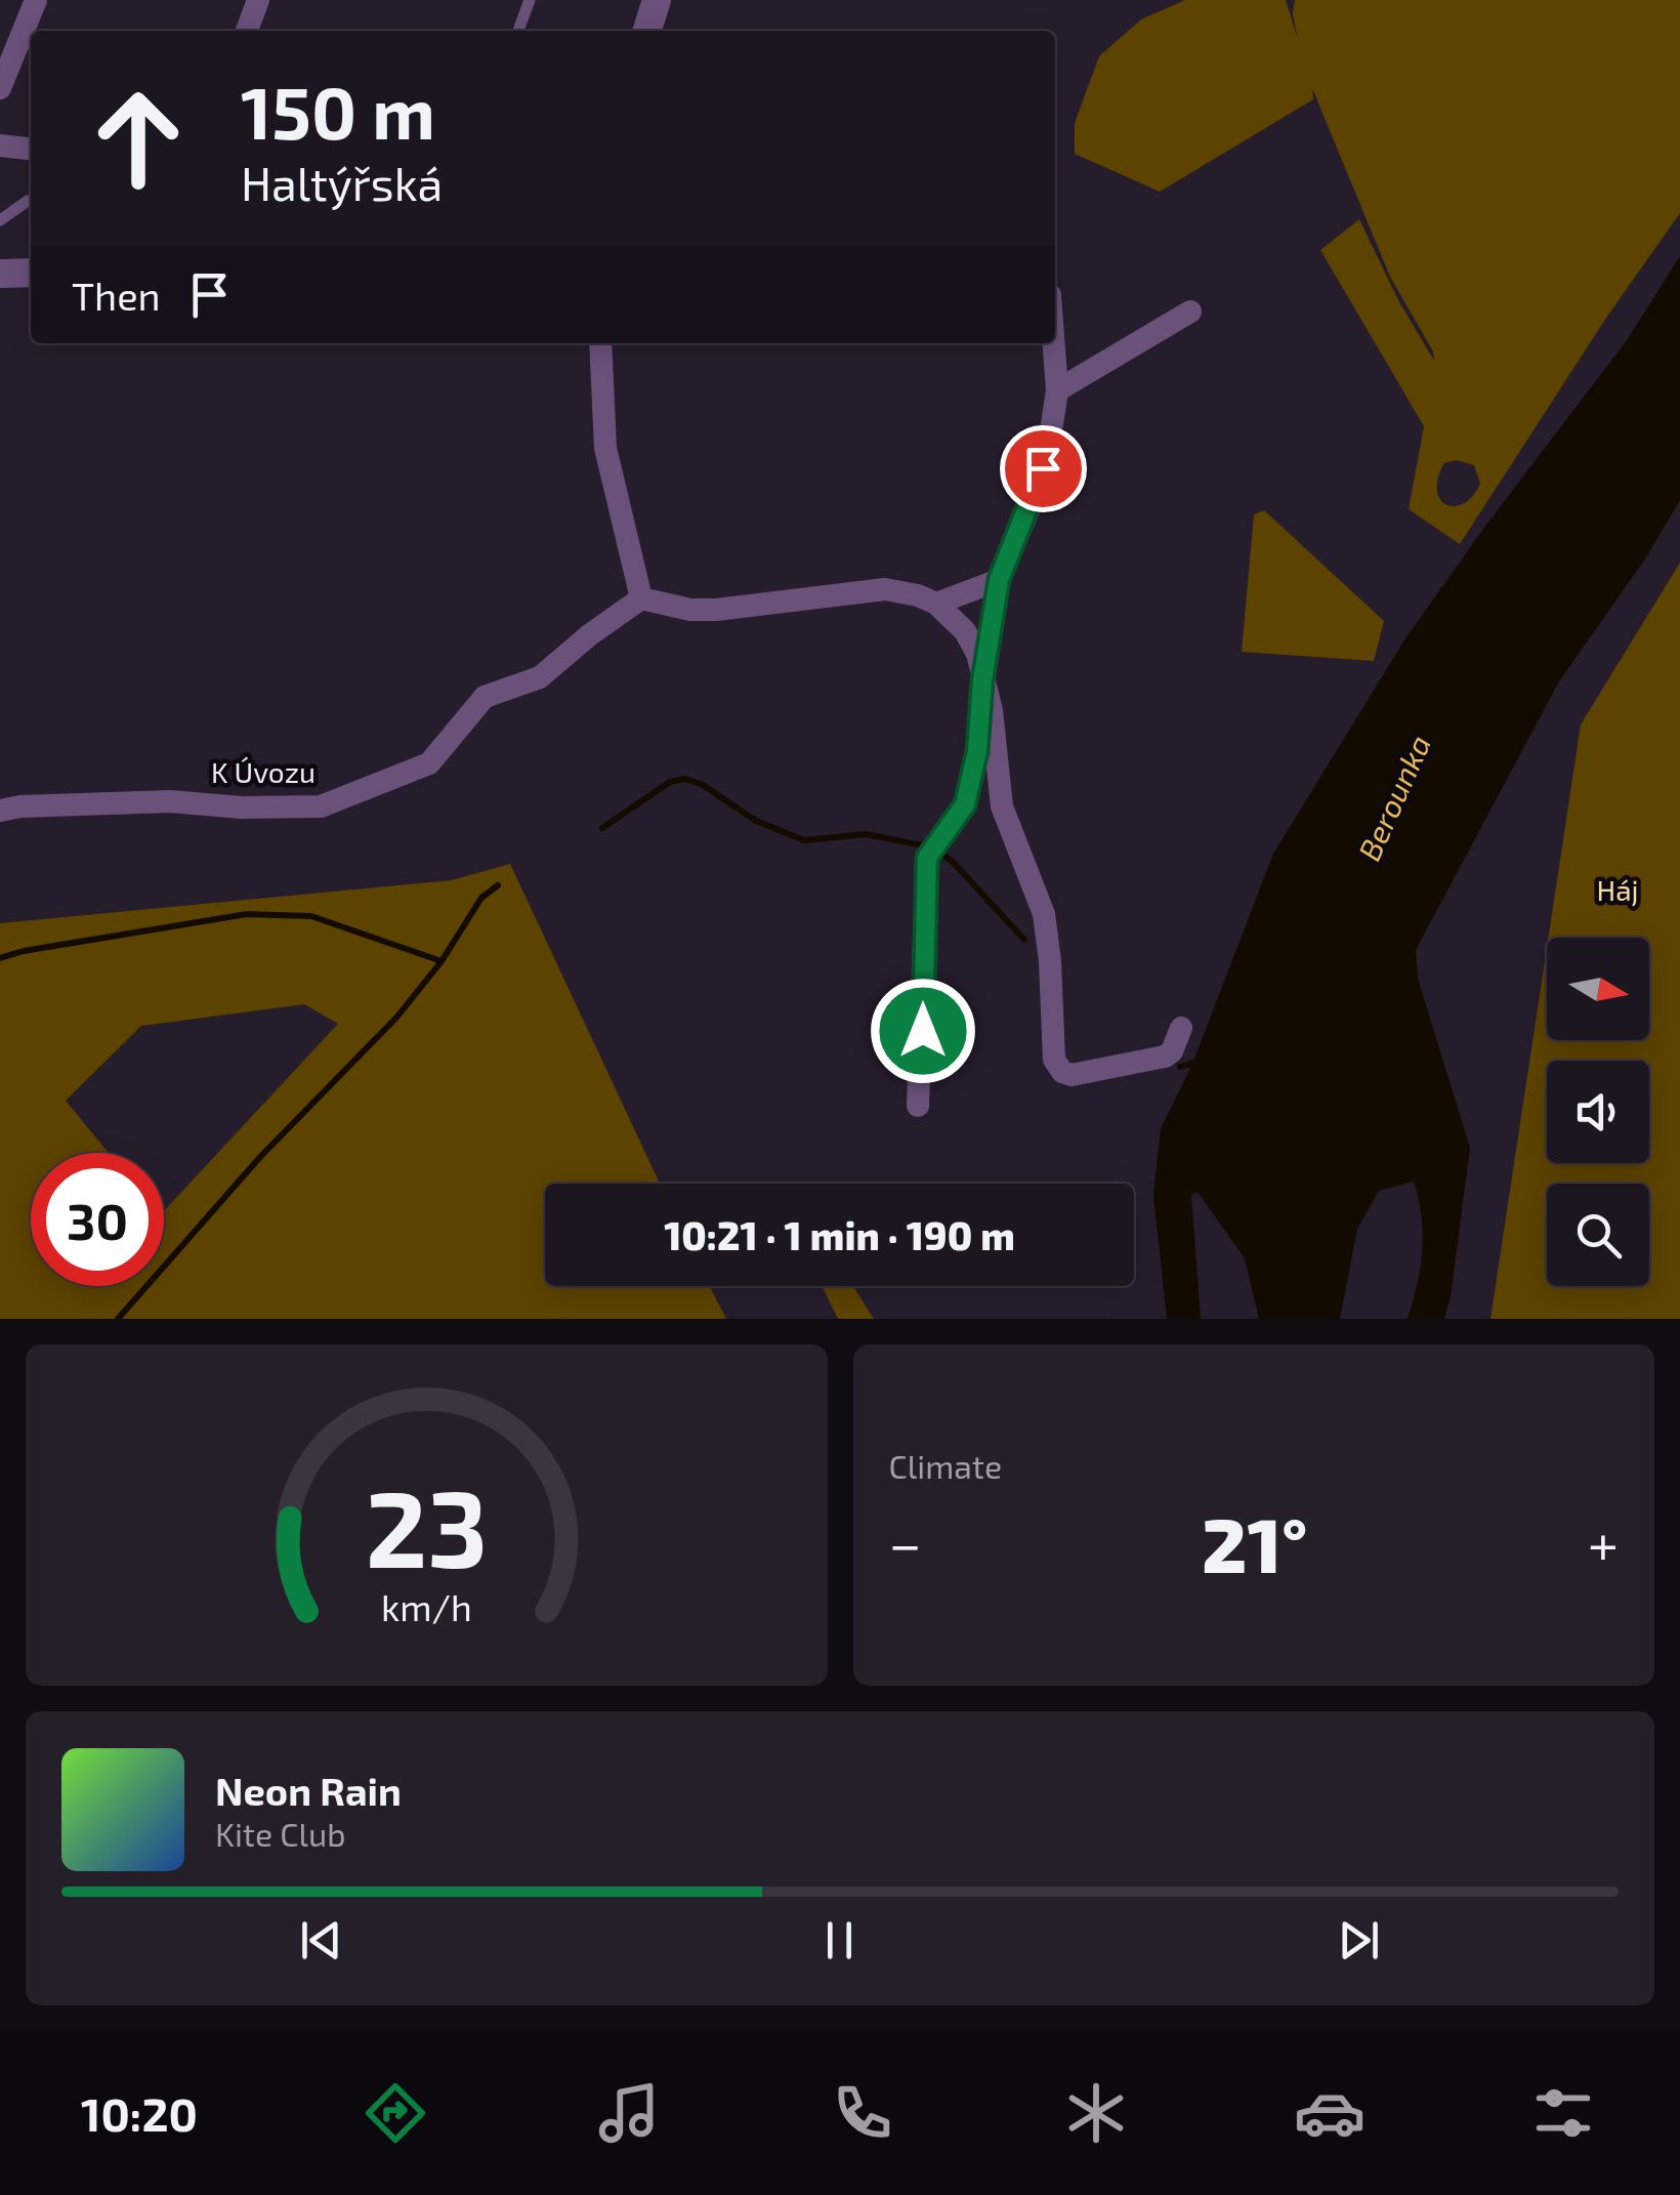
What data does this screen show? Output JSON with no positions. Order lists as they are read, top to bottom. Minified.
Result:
{"streets":{"street":["K Úvozu"]},"water":["Berounka"],"parks":["Háj"],"north":"right","page":{"turn":["150 m","Haltýřská"],"then":"Then","limit":"30","trip":"10:21 · 1 min · 190 m","tile":"Climate","heat":["−","21°","+"],"song":["Neon Rain","Kite Club"],"tabs":"10:20","gauge":["23","km/h"]}}
